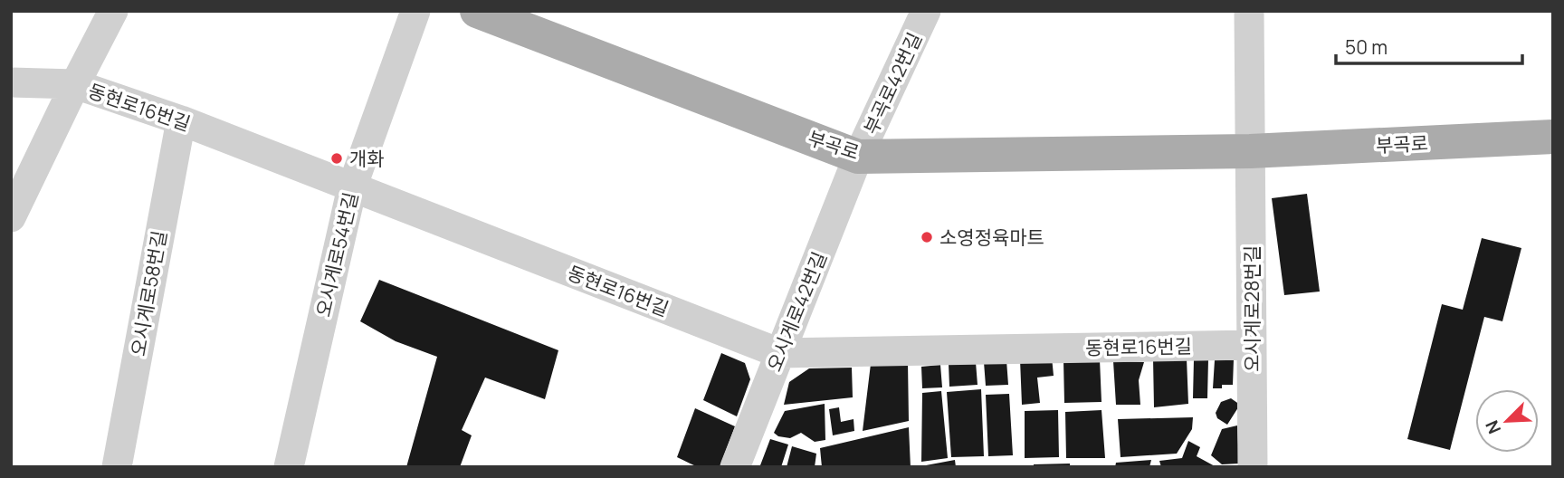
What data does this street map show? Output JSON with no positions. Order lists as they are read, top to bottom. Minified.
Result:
{"streets":{"main road":["부곡로"],"street":["부곡로42번길","동현로16번길","오시게로54번길","오시게로58번길","오시게로28번길","오시게로42번길"]},"crossings":[["부곡로42번길","부곡로"],["부곡로42번길","오시게로42번길"],["동현로16번길","오시게로54번길"],["동현로16번길","오시게로58번길"],["동현로16번길","오시게로28번길"],["동현로16번길","오시게로42번길"],["부곡로","오시게로28번길"],["부곡로","오시게로42번길"]],"places":["개화","소영정육마트"],"scale_bar":"50 m","north":"bottom left"}
